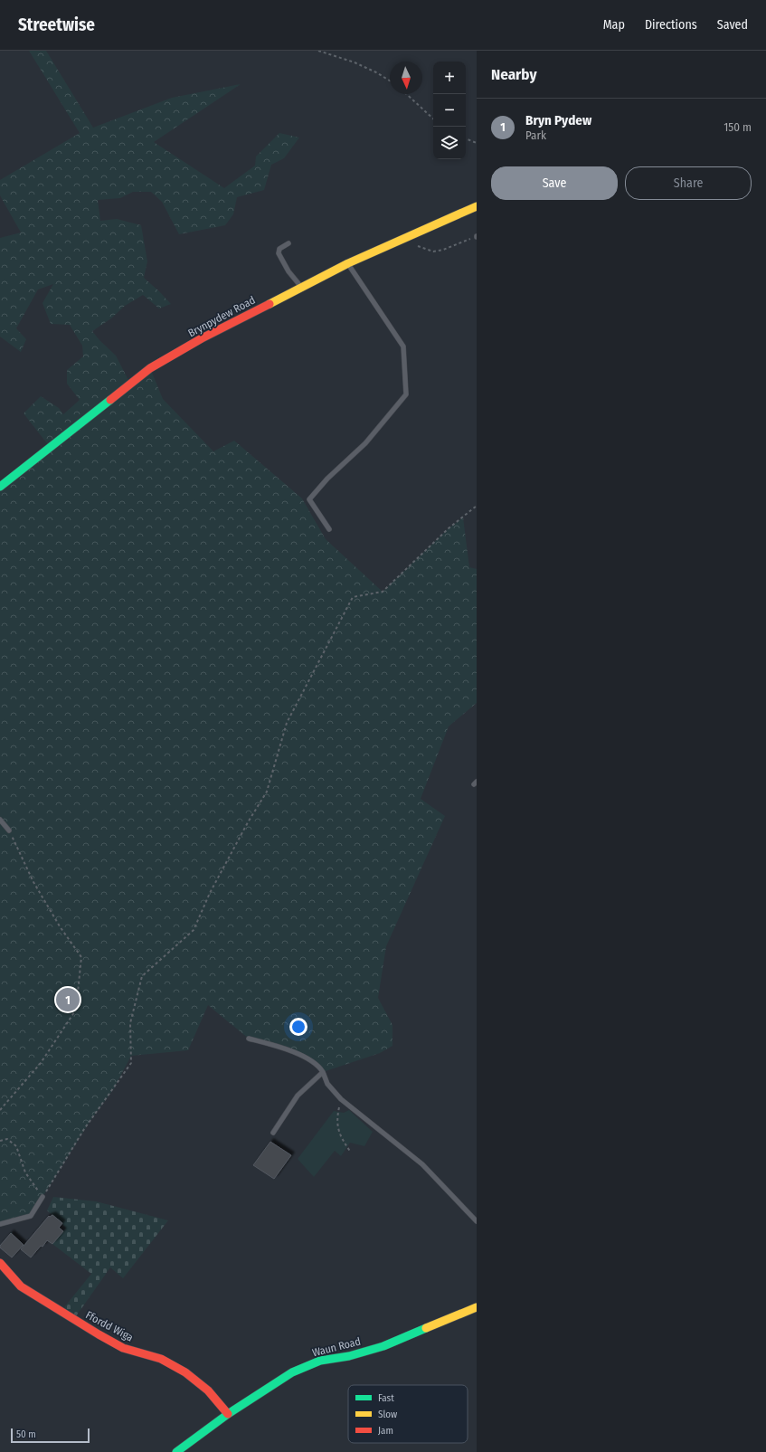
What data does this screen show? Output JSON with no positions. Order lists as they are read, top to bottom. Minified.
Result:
{"streets":{"street":["Brynpydew Road","Ffordd Wiga","Waun Road"]},"crossings":[["Ffordd Wiga","Waun Road"]],"legend":["Fast","Slow","Jam"],"scale_bar":"50 m","north":"bottom","page":{"header":"Streetwise","nav":["Map","Directions","Saved"],"heading":"Nearby","map_buttons":["+","−"],"list":[{"mark":"1","name":"Bryn Pydew","note":"Park","value":"150 m"}],"buttons":["Save","Share"],"pins":"1","scale":"50 m"}}
